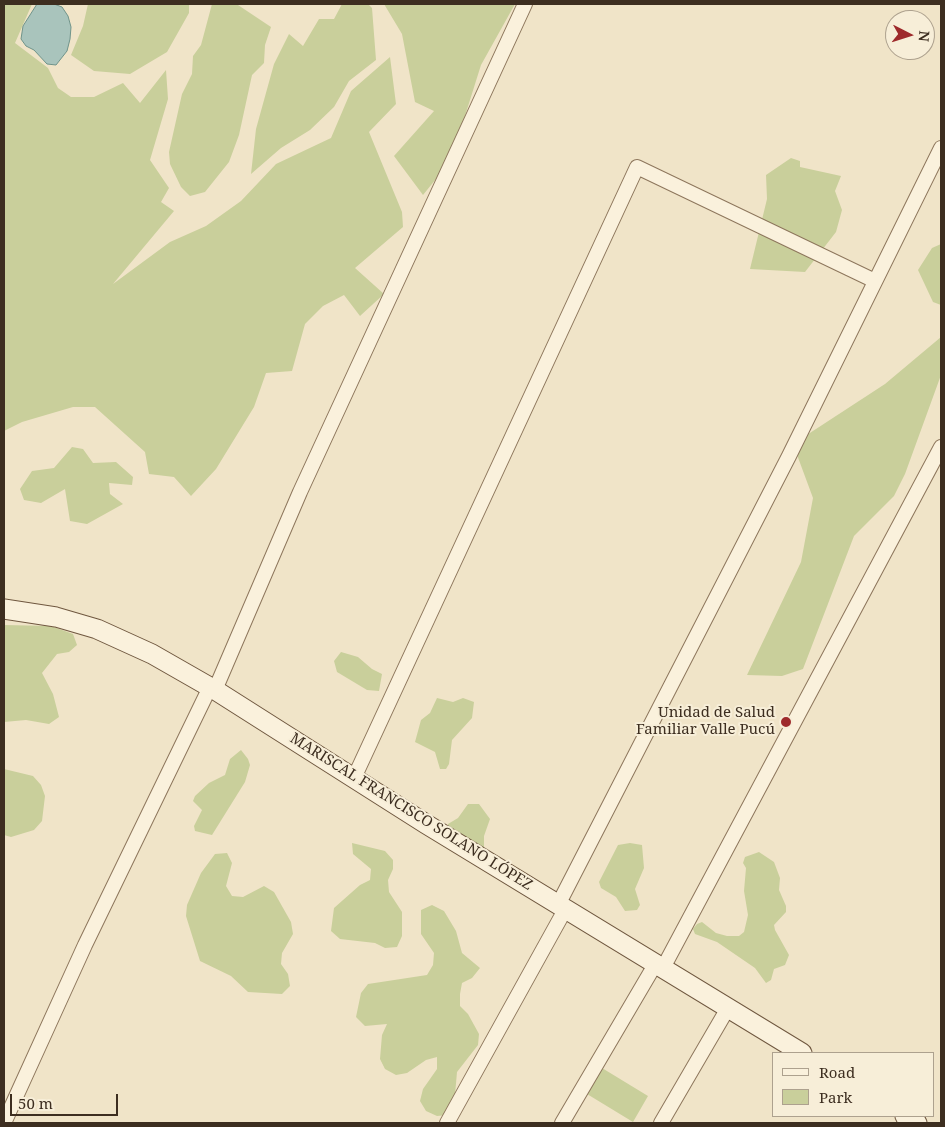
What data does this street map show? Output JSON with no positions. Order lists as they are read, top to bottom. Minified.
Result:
{"streets":{"main road":["MARISCAL FRANCISCO SOLANO LÓPEZ"]},"places":["Unidad de Salud Familiar Valle Pucú"],"legend":["Road","Park"],"scale_bar":"50 m","north":"right"}
